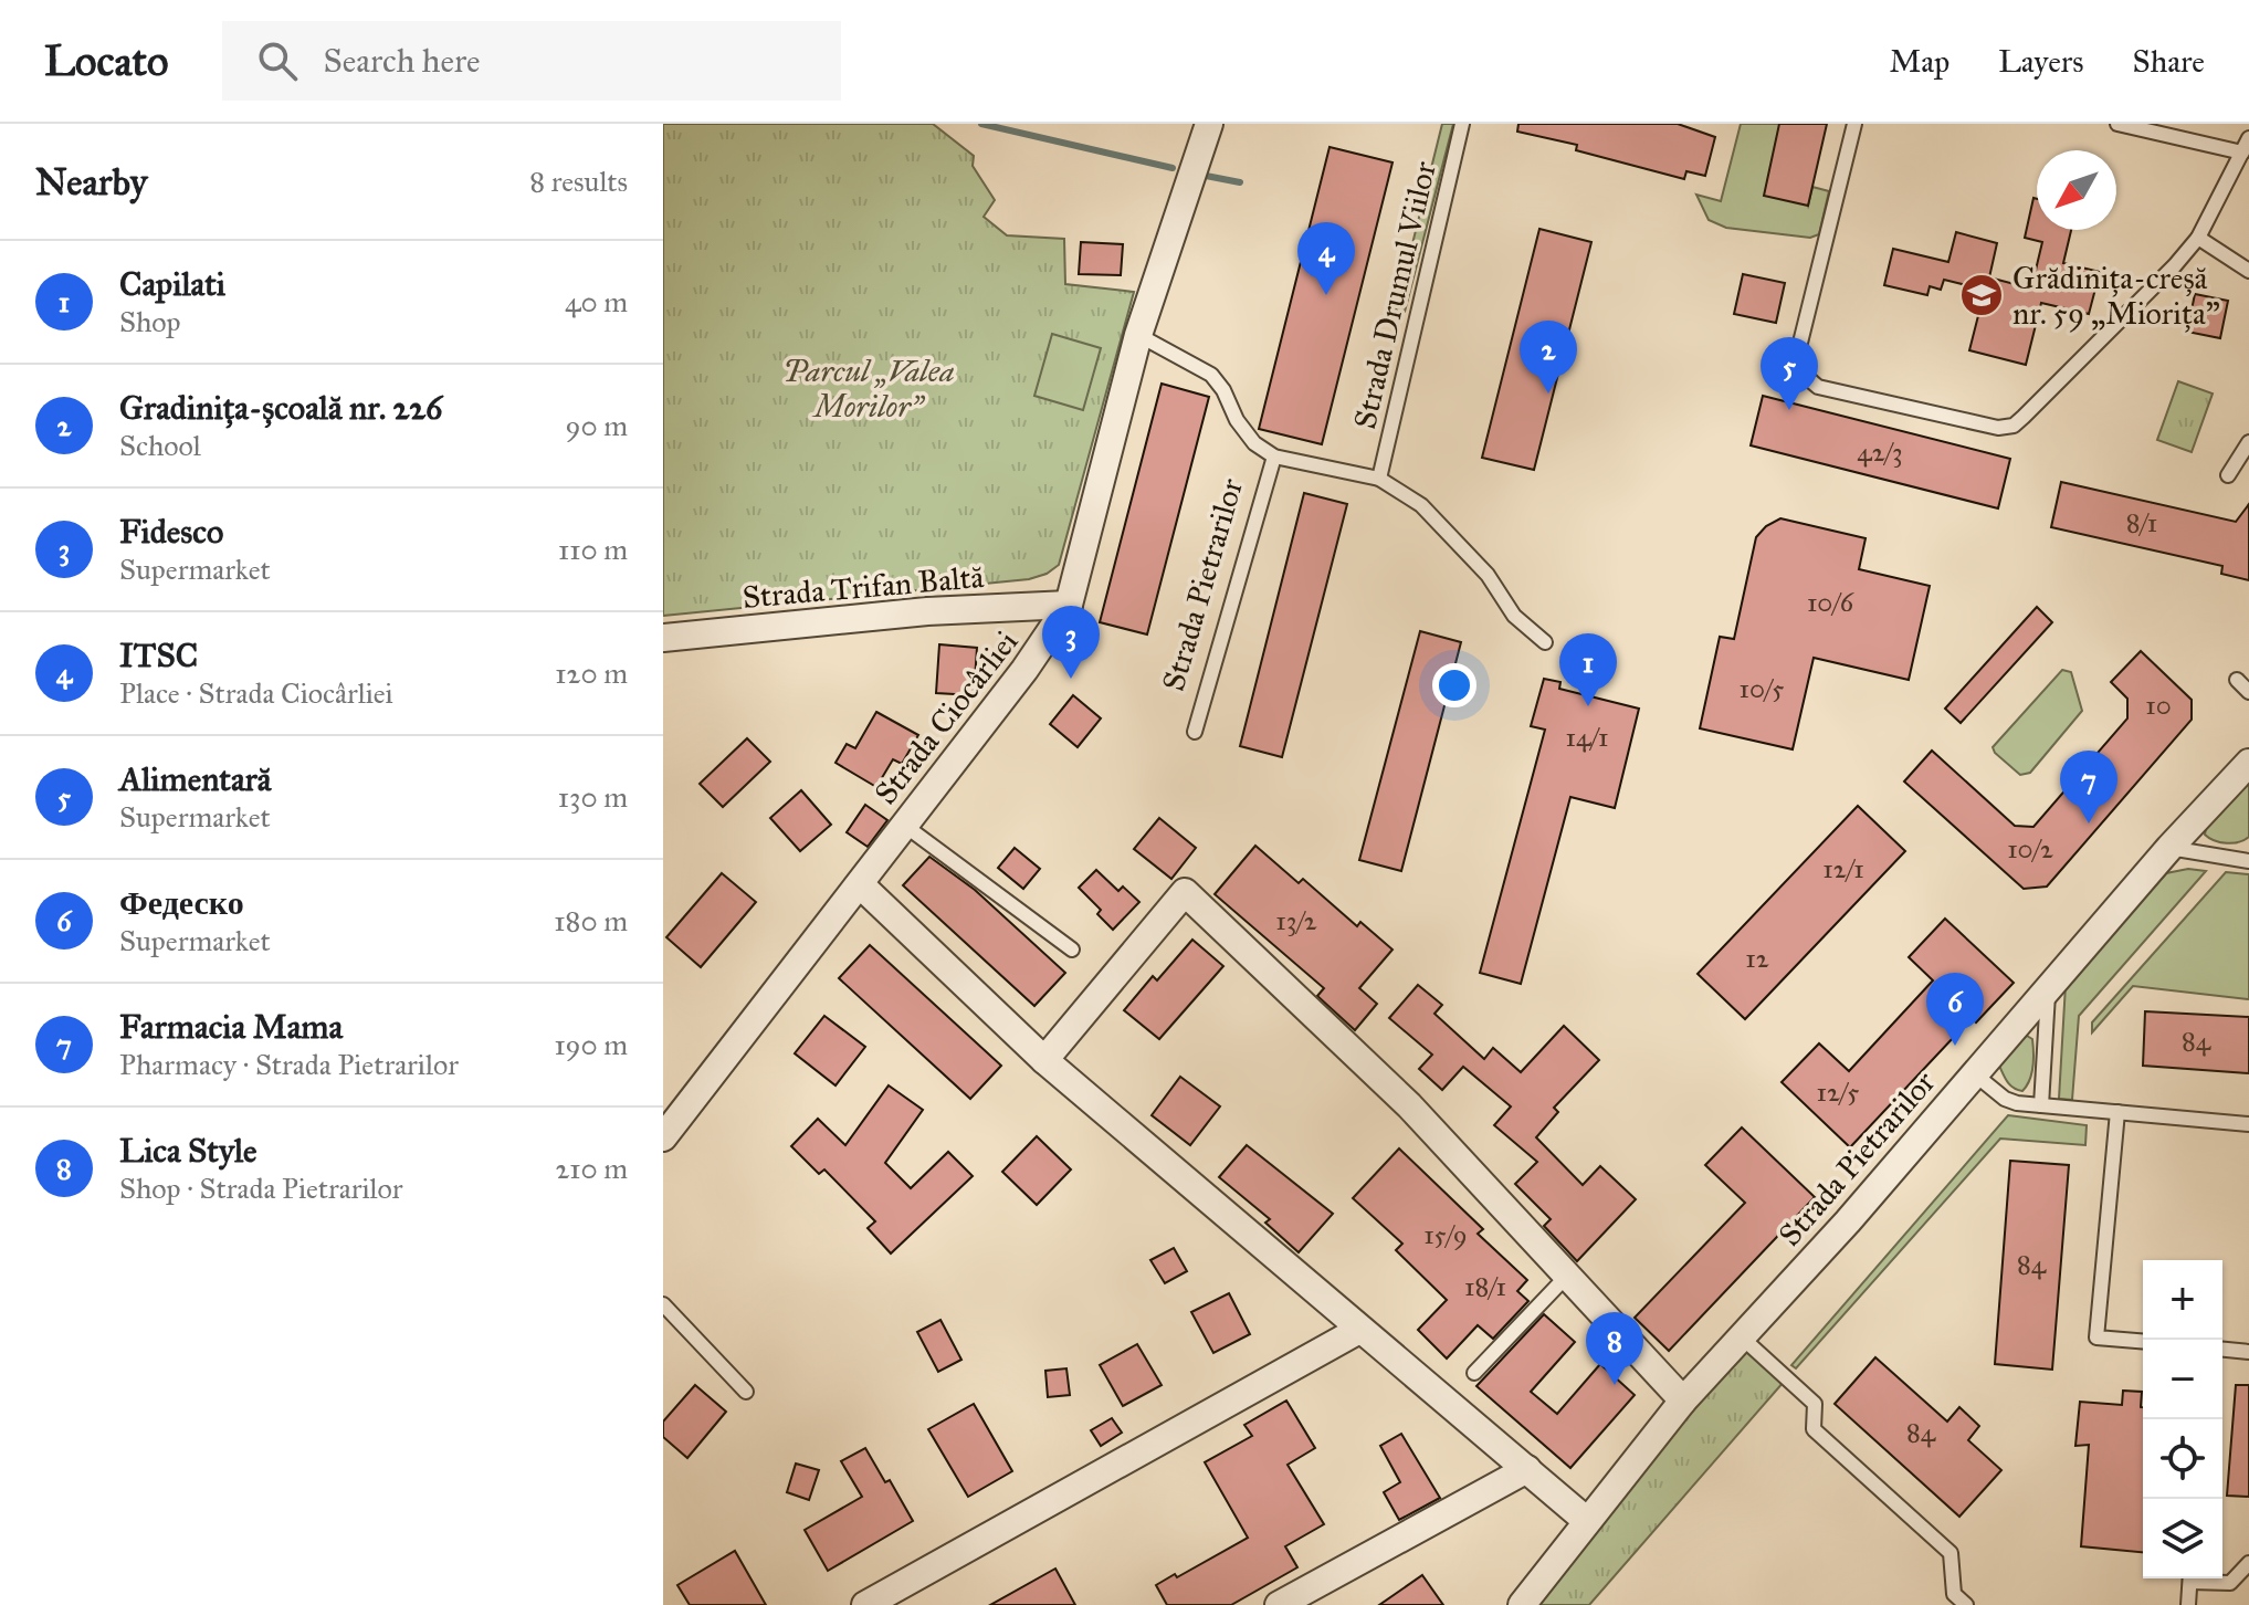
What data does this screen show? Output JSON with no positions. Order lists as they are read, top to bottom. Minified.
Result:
{"streets":{"street":["Strada Pietrarilor","Strada Trifan Baltă","Strada Ciocârliei"],"lane":["Strada Drumul Viilor"]},"crossings":[["Strada Drumul Viilor","Strada Pietrarilor"],["Strada Pietrarilor","Strada Ciocârliei"],["Strada Trifan Baltă","Strada Ciocârliei"]],"parks":["Parcul „Valea Morilor”"],"places":{"school or university":["Grădinița-creșă nr. 59 „Miorița”"]},"house_numbers":["42/3","8/1","10/6","10/5","10","14/1","10/2","12/1","13/2","12","84","12/5","15/9","84","18/1","84"],"north":"bottom left","page":{"header":"Locato","search":"Search here","nav":["Map","Layers","Share"],"heading":["Nearby","8 results"],"pins":["4","2","5","3","1","7","6","8"],"list":[{"mark":"1","name":"Capilati","note":"Shop","value":"40 m"},{"mark":"2","name":"Gradinița-școală nr. 226","note":"School","value":"90 m"},{"mark":"3","name":"Fidesco","note":"Supermarket","value":"110 m"},{"mark":"4","name":"ITSC","note":"Place · Strada Ciocârliei","value":"120 m"},{"mark":"5","name":"Alimentară","note":"Supermarket","value":"130 m"},{"mark":"6","name":"Федеско","note":"Supermarket","value":"180 m"},{"mark":"7","name":"Farmacia Mama","note":"Pharmacy · Strada Pietrarilor","value":"190 m"},{"mark":"8","name":"Lica Style","note":"Shop · Strada Pietrarilor","value":"210 m"}],"map_buttons":["+","−"]}}
